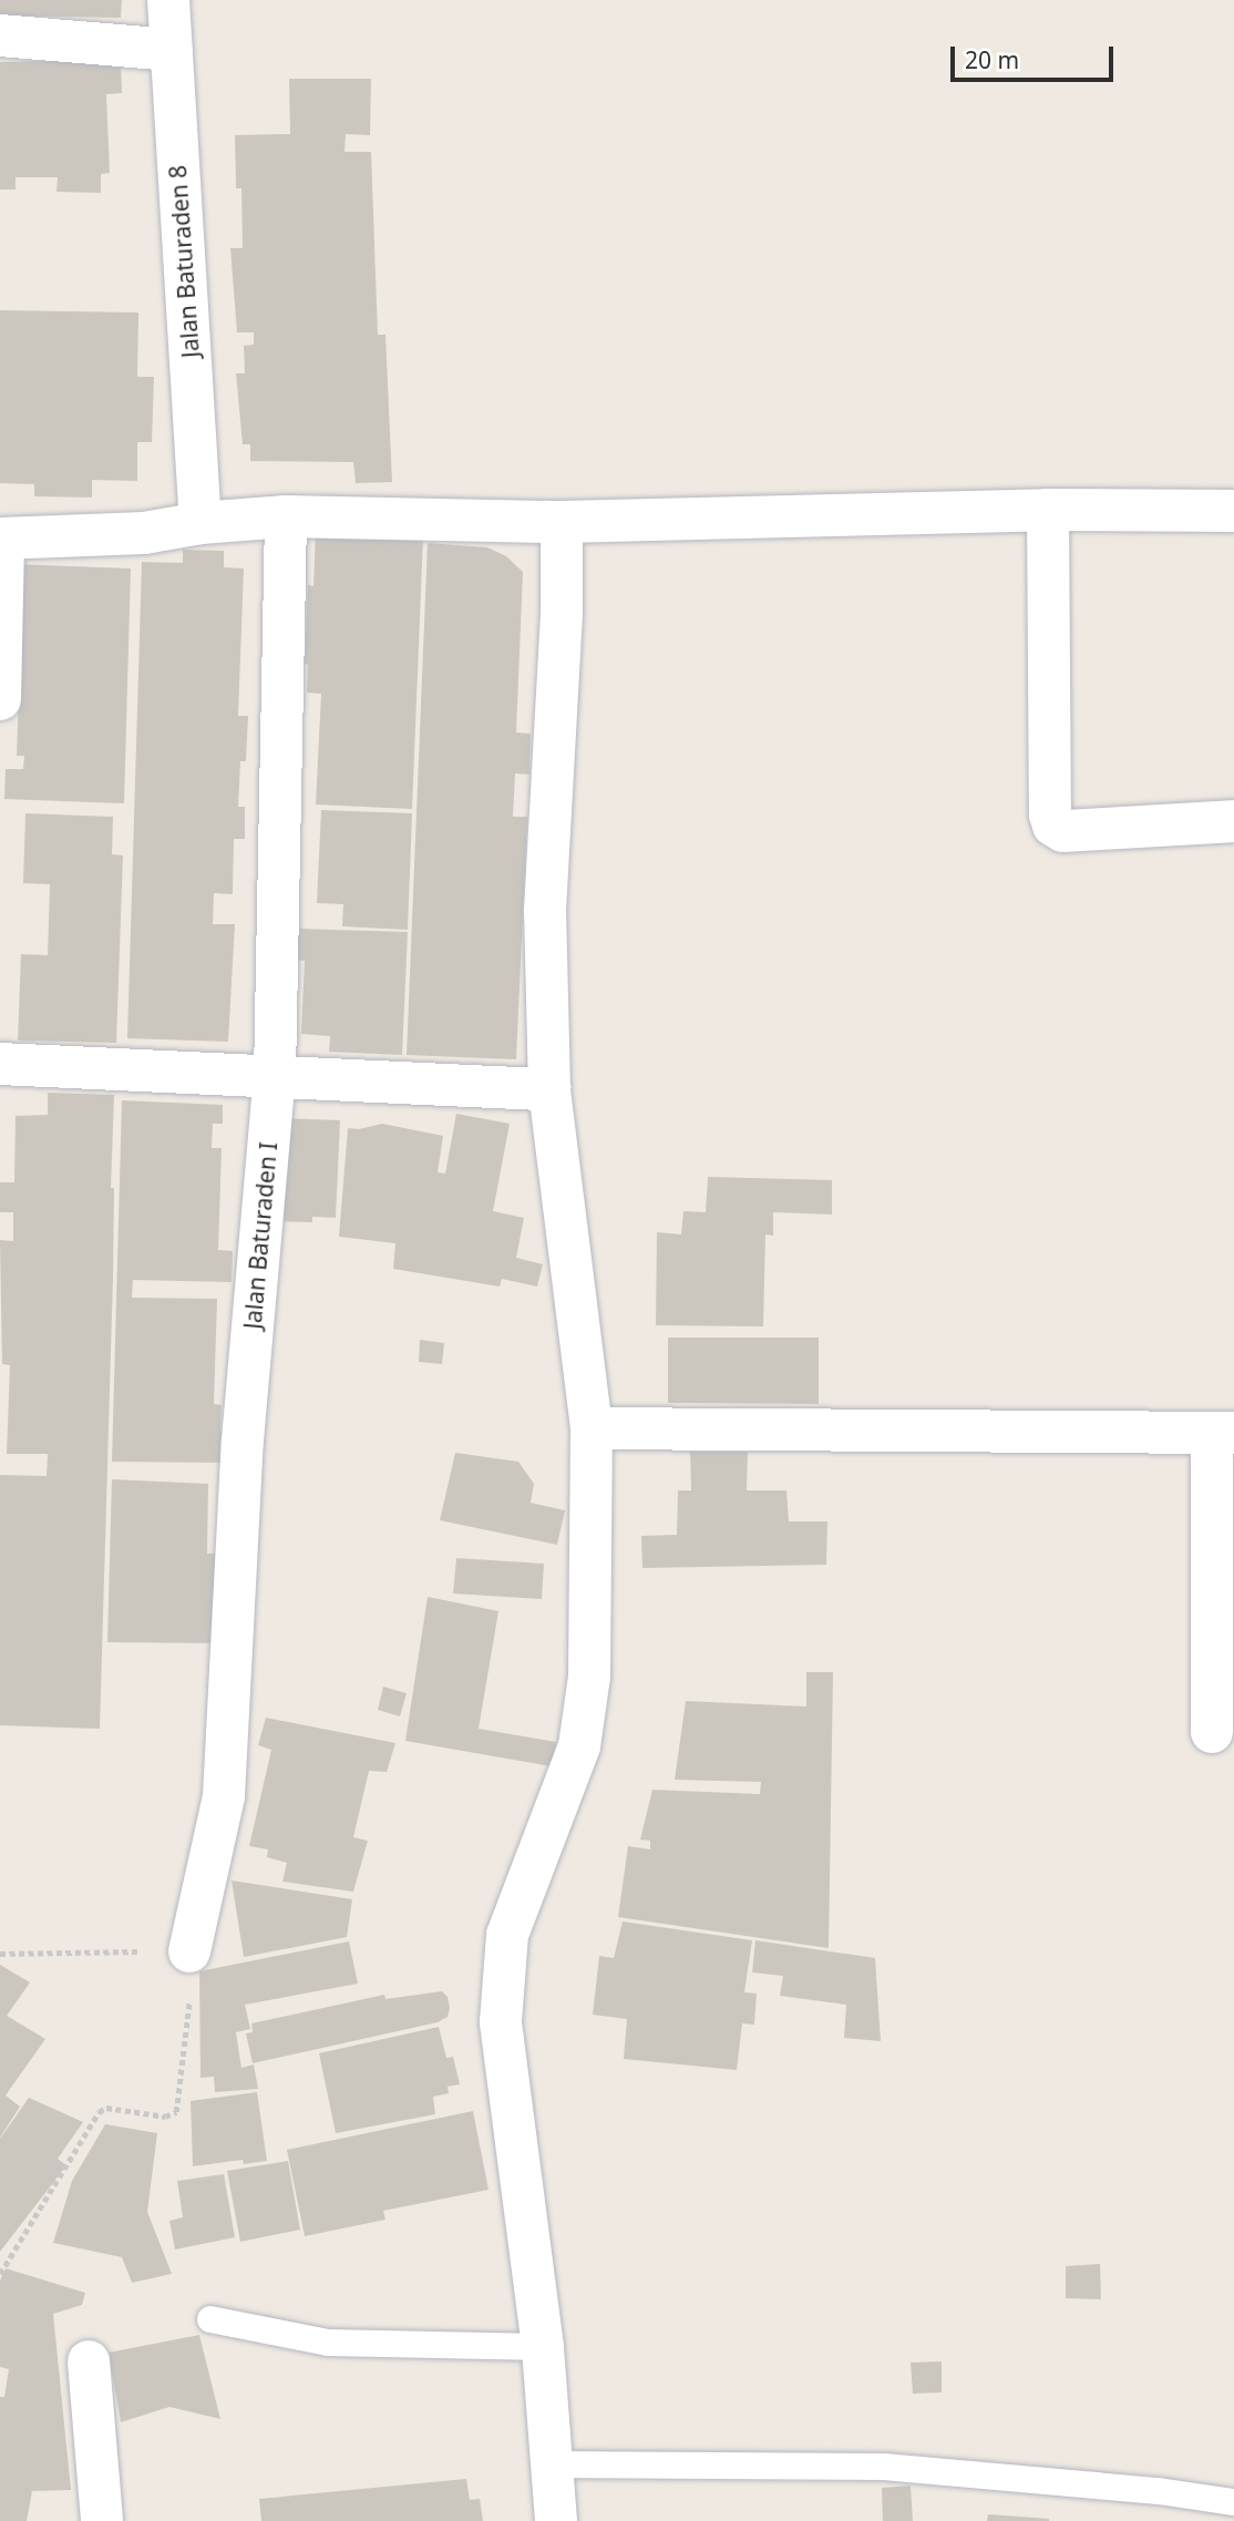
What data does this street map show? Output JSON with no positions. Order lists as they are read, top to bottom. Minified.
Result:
{"streets":{"street":["Jalan Baturaden 8","Jalan Baturaden I"]},"scale_bar":"20 m"}
